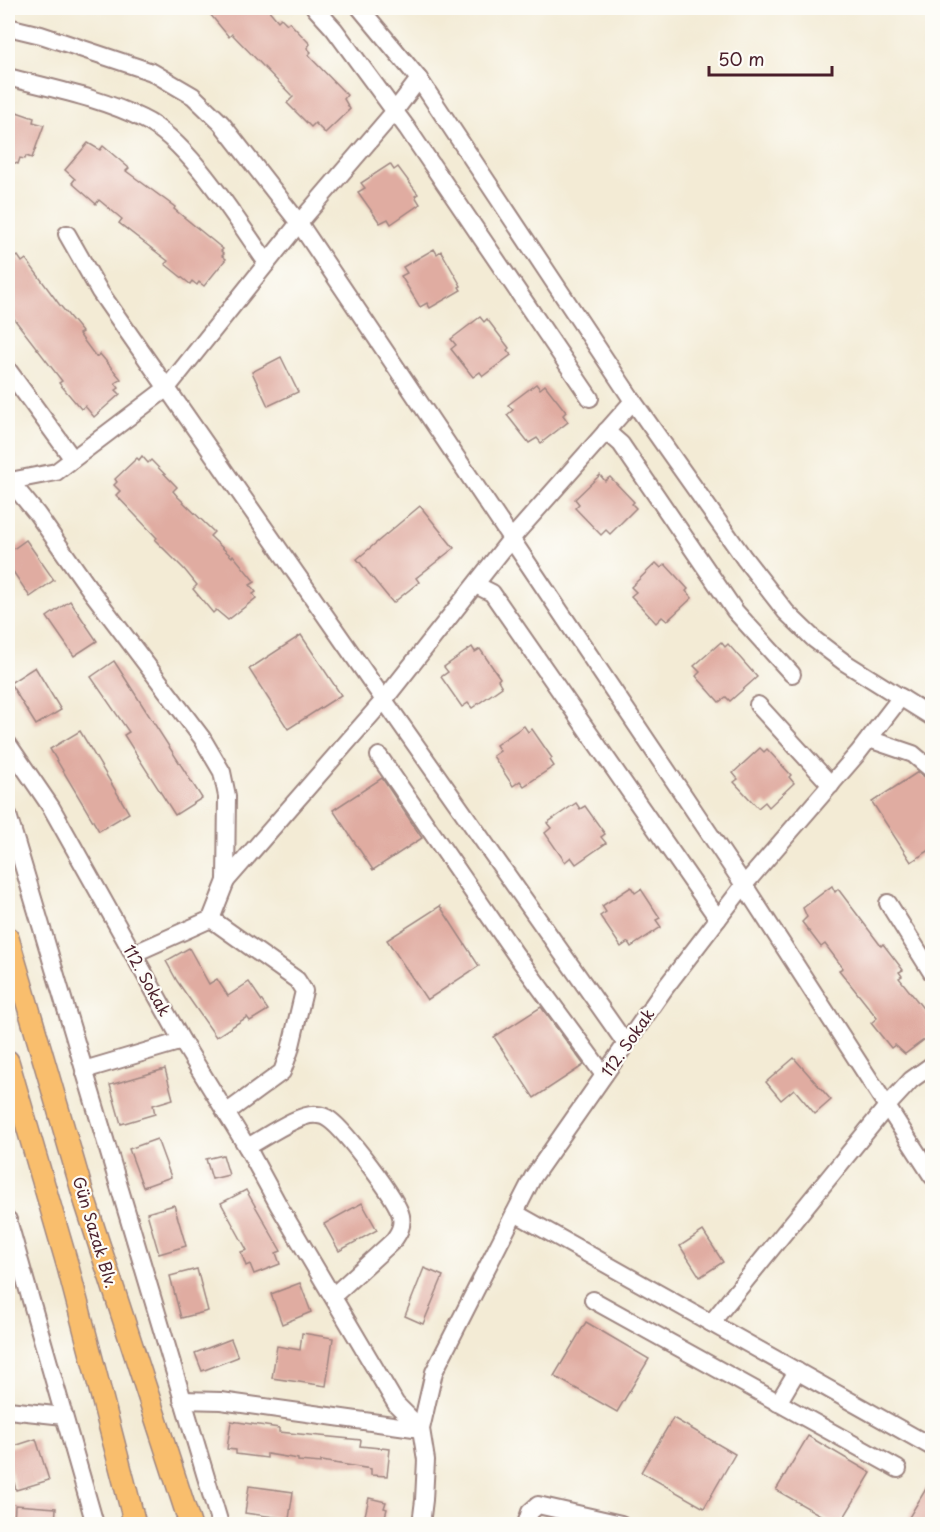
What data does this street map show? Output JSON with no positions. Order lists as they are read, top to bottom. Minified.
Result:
{"streets":{"main road":["Gün Sazak Blv."],"street":["112. Sokak"]},"scale_bar":"50 m"}
